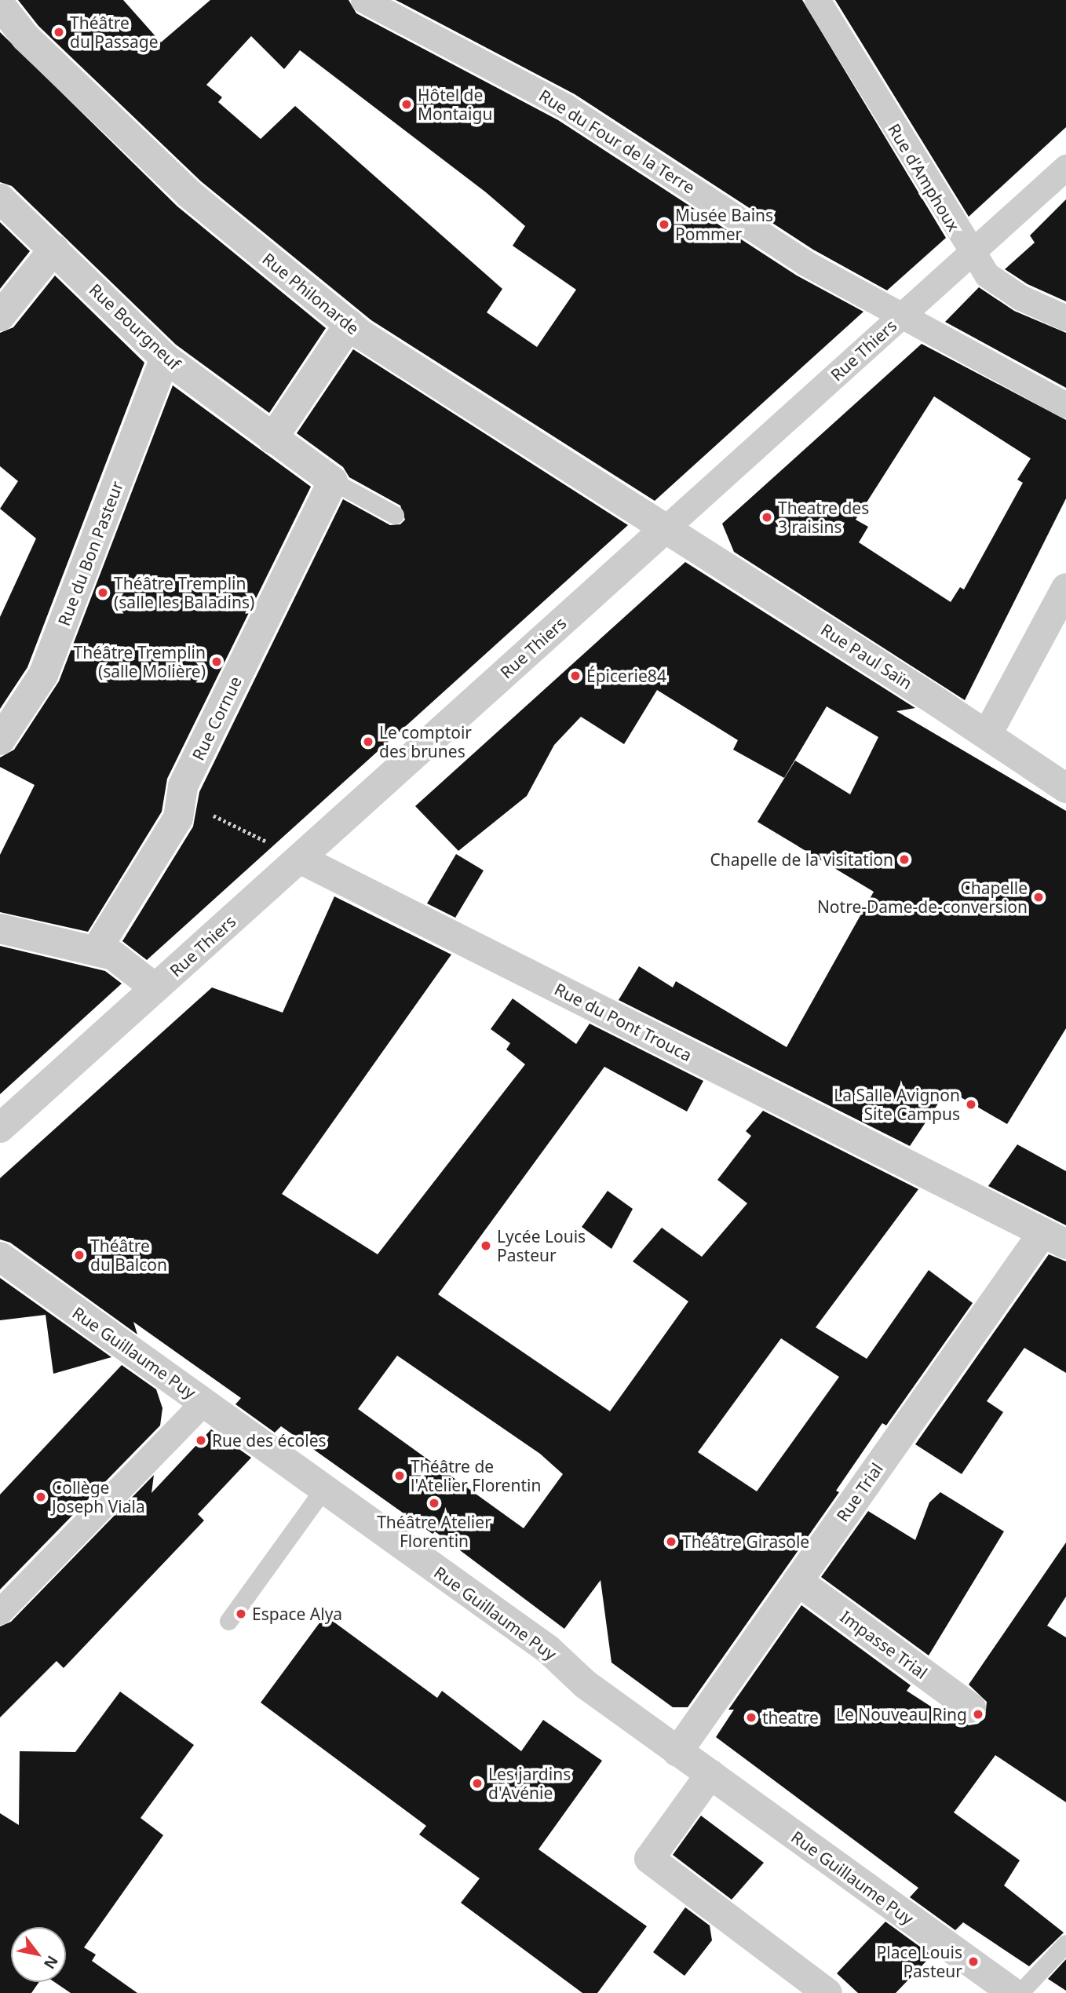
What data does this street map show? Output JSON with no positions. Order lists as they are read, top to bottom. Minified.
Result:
{"streets":{"street":["Rue du Four de la Terre","Rue d'Amphoux","Rue Philonarde","Rue Bourgneuf","Rue Thiers","Rue du Bon Pasteur","Rue Paul Saïn","Rue Cornue","Rue du Pont Trouca","Rue Guillaume Puy","Rue Trial","Impasse Trial"]},"crossings":[["Rue du Four de la Terre","Rue Thiers"],["Rue d'Amphoux","Rue Thiers"],["Rue Philonarde","Rue Thiers"],["Rue Philonarde","Rue Paul Saïn"],["Rue Bourgneuf","Rue du Bon Pasteur"],["Rue Bourgneuf","Rue Cornue"],["Rue Thiers","Rue Paul Saïn"],["Rue Thiers","Rue du Pont Trouca"],["Rue du Pont Trouca","Rue Trial"],["Rue Guillaume Puy","Rue Trial"],["Rue Trial","Impasse Trial"]],"places":["Théâtre du Passage","Hôtel de Montaigu","Musée Bains Pommer","Theatre des 3 raisins","Théâtre Tremplin (salle les Baladins)","Théâtre Tremplin (salle Molière)","Épicerie84","Le comptoir des brunes","Chapelle de la visitation","Chapelle Notre-Dame-de-conversion","La Salle Avignon Site Campus","Lycée Louis Pasteur","Théâtre du Balcon","Rue des écoles","Théâtre de l'Atelier Florentin","Collège Joseph Viala","Théâtre Atelier Florentin","Théâtre Girasole","Espace Alya","Le Nouveau Ring","theatre","Les jardins d'Avénie","Place Louis Pasteur"],"north":"bottom right"}
